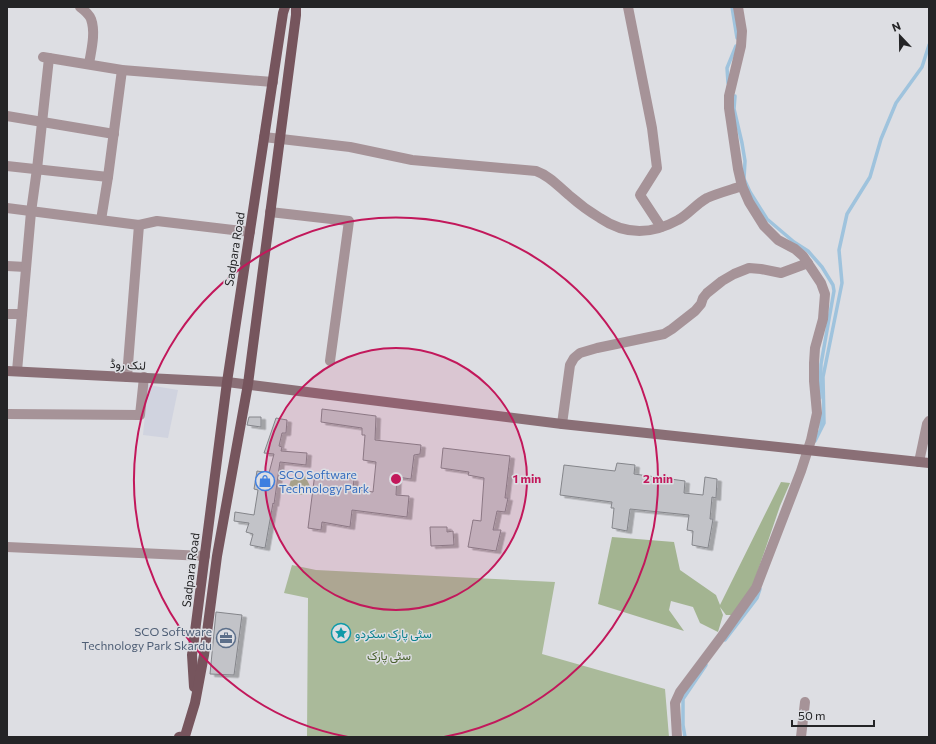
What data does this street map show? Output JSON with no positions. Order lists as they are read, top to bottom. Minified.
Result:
{"streets":{"main road":["Sadpara Road","لنک روڈ"]},"crossings":[["Sadpara Road","لنک روڈ"]],"parks":["سٹی پارک"],"places":{"shop":["SCO Software Technology Park"],"place":["سٹی پارک سکردو"],"office":["SCO Software Technology Park Skardu"]},"scale_bar":"50 m","north":"top","rings":["1 min","2 min"]}
